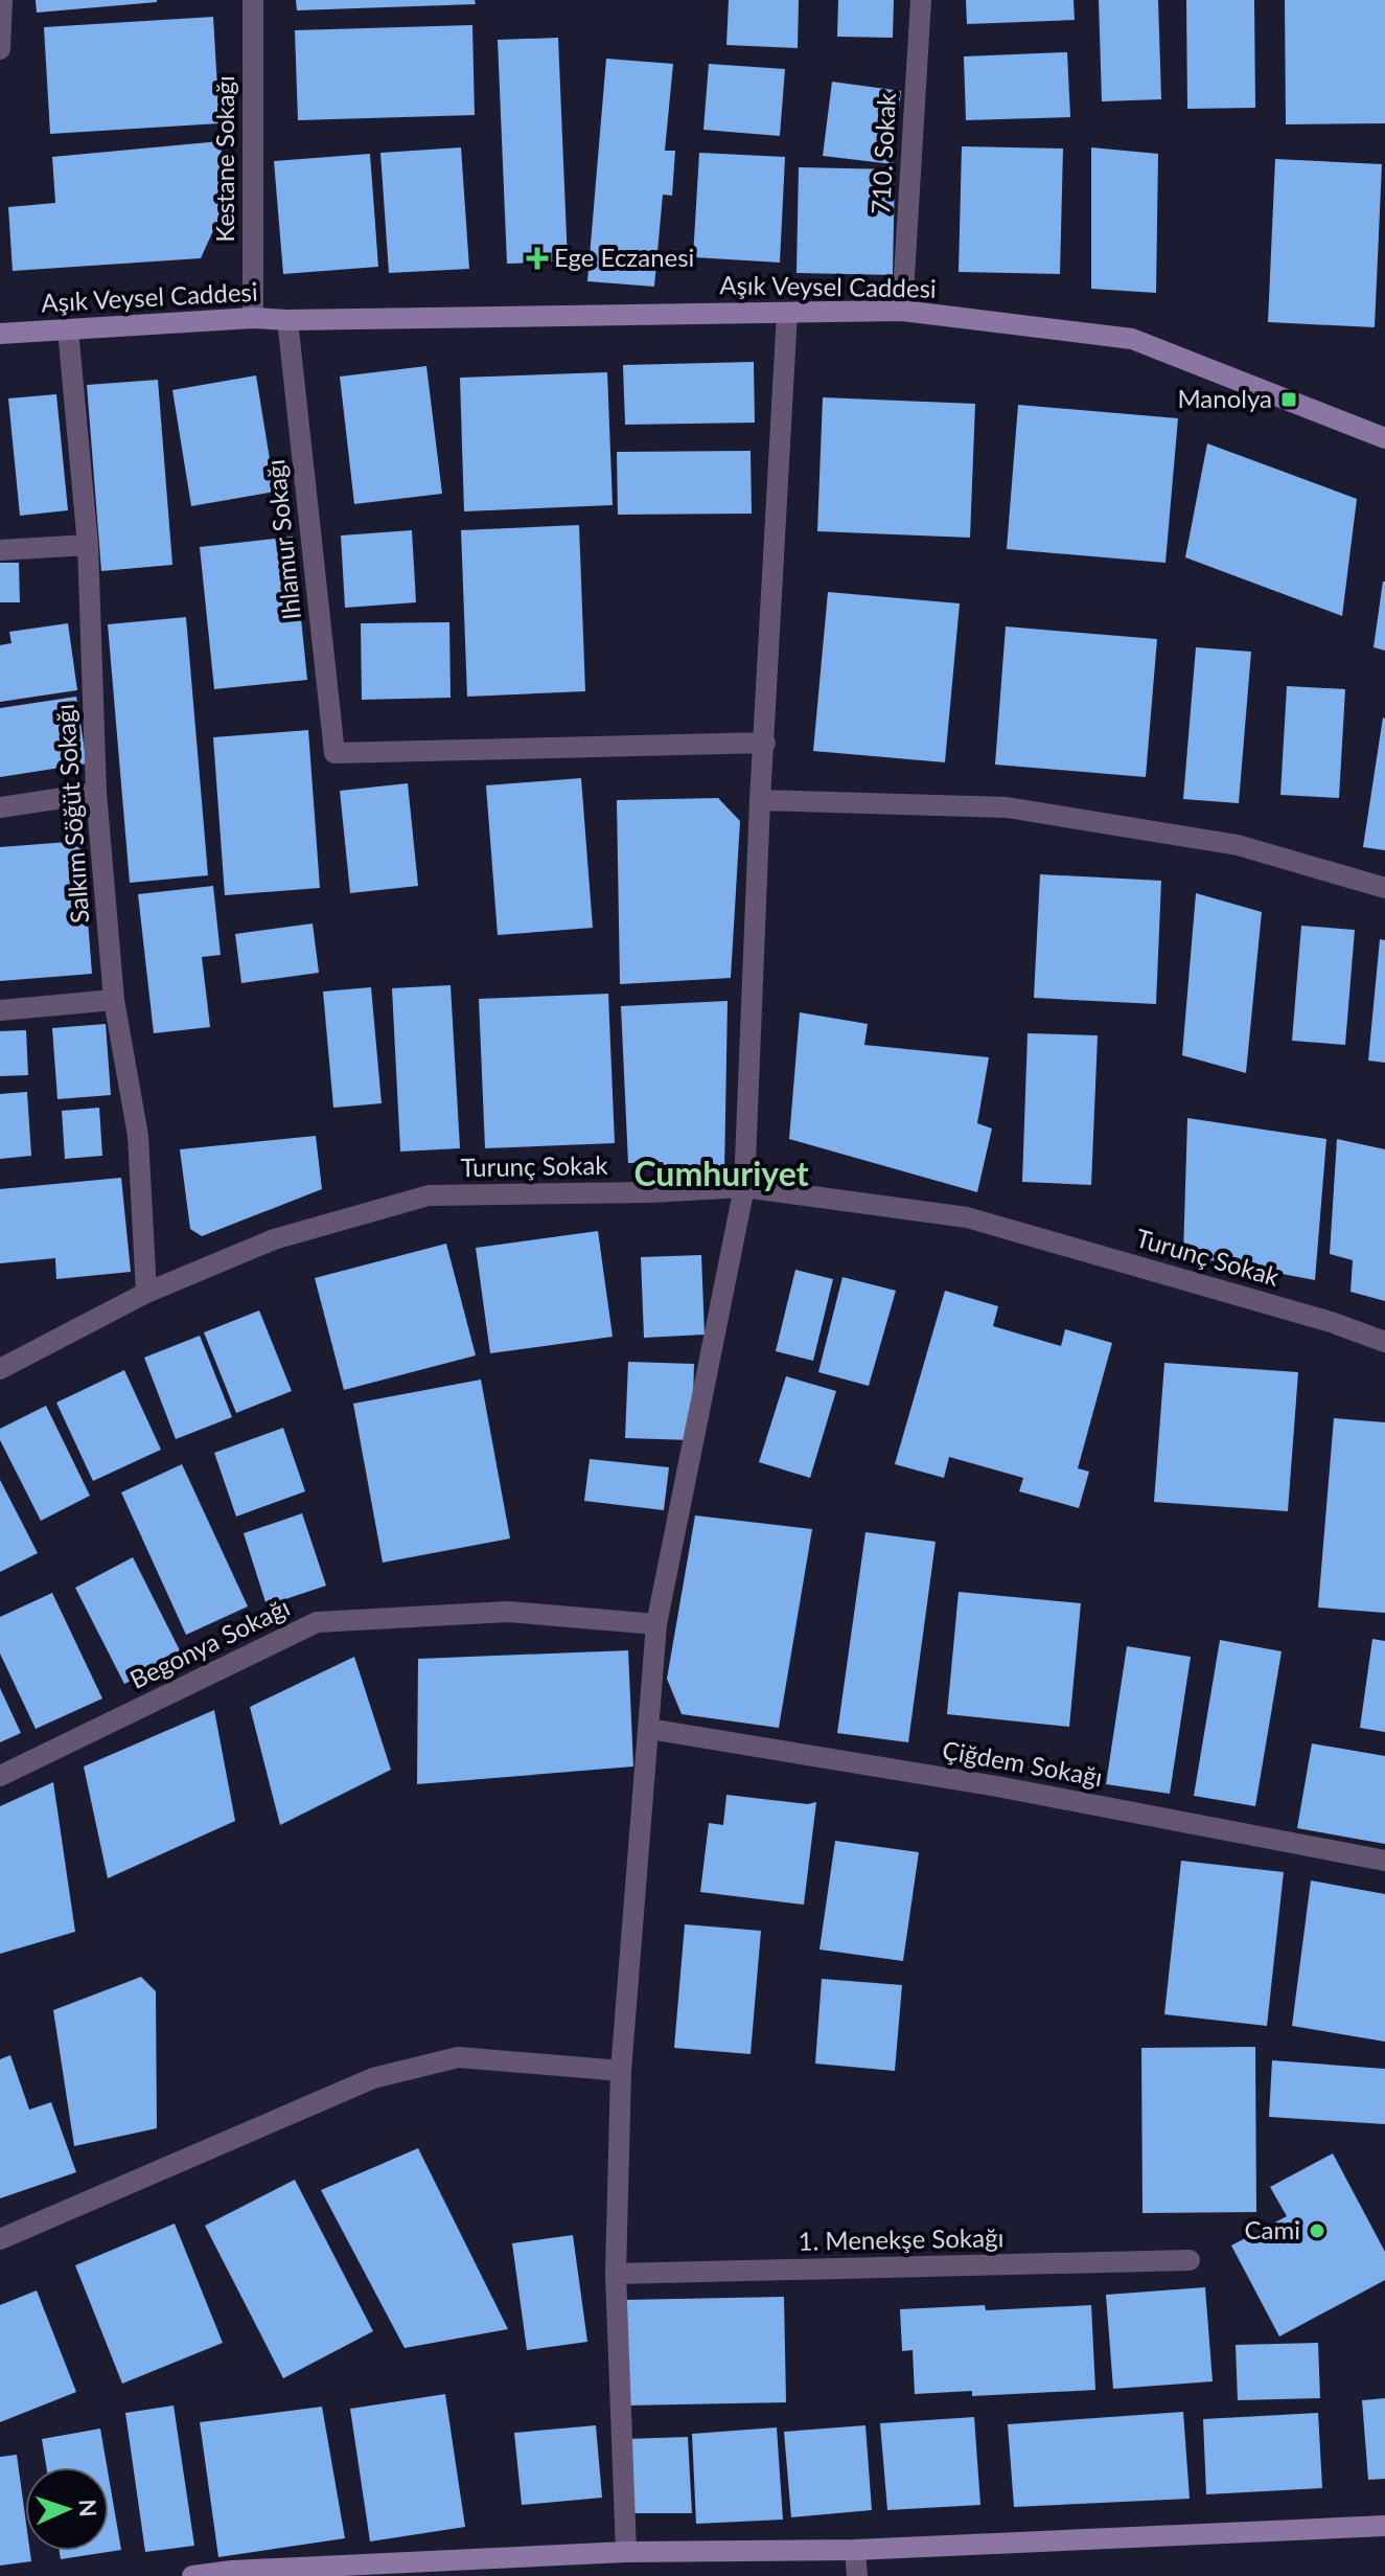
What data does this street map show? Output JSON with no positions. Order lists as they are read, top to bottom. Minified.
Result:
{"streets":{"main road":["Aşık Veysel Caddesi"],"street":["710. Sokak","Kestane Sokağı","Ihlamur Sokağı","Salkım Söğüt Sokağı","Turunç Sokak","Begonya Sokağı","Çiğdem Sokağı","1. Menekşe Sokağı"]},"crossings":[["710. Sokak","Aşık Veysel Caddesi"],["Kestane Sokağı","Aşık Veysel Caddesi"],["Aşık Veysel Caddesi","Ihlamur Sokağı"],["Aşık Veysel Caddesi","Salkım Söğüt Sokağı"],["Salkım Söğüt Sokağı","Turunç Sokak"]],"districts":["Cumhuriyet"],"places":{"health":["Ege Eczanesi"],"transit":["Manolya"],"other":["Cami"]},"north":"right"}
